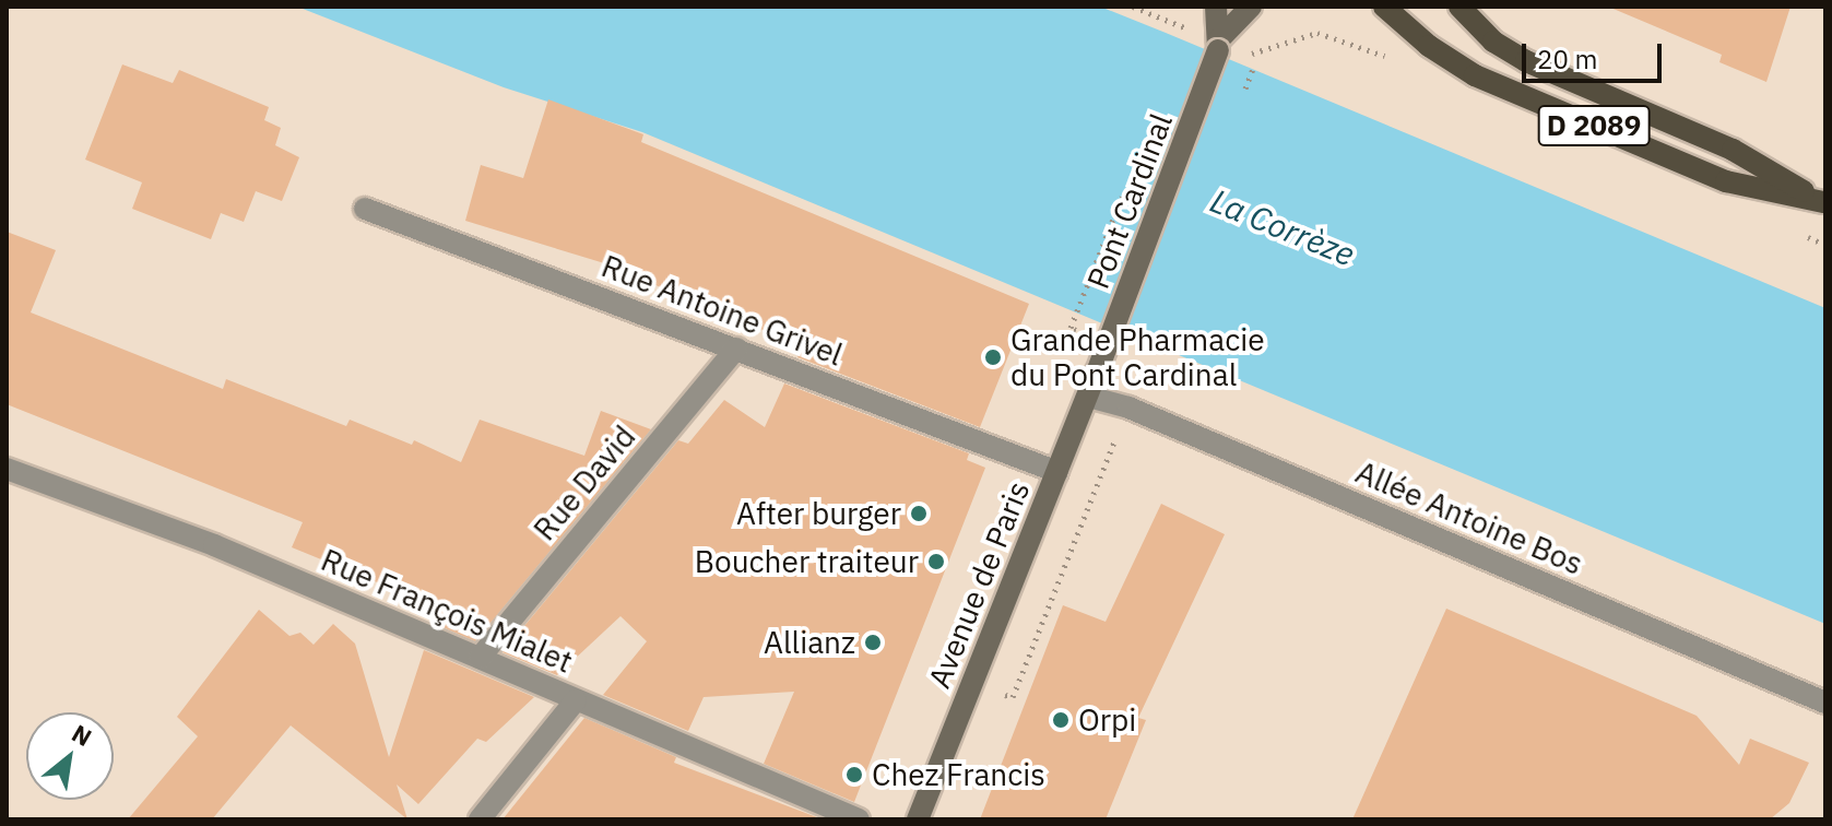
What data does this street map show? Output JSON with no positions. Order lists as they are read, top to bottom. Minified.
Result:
{"streets":{"main road":["D 2089","Pont Cardinal","Avenue de Paris"],"street":["Rue Antoine Grivel","Rue David","Allée Antoine Bos","Rue François Mialet"]},"crossings":[["Pont Cardinal","Avenue de Paris"],["Rue Antoine Grivel","Rue David"],["Rue Antoine Grivel","Avenue de Paris"],["Rue David","Rue François Mialet"],["Allée Antoine Bos","Avenue de Paris"]],"water":["La Corrèze"],"places":["Grande Pharmacie du Pont Cardinal","After burger","Boucher traiteur","Allianz","Orpi","Chez Francis"],"scale_bar":"20 m","north":"top right"}
